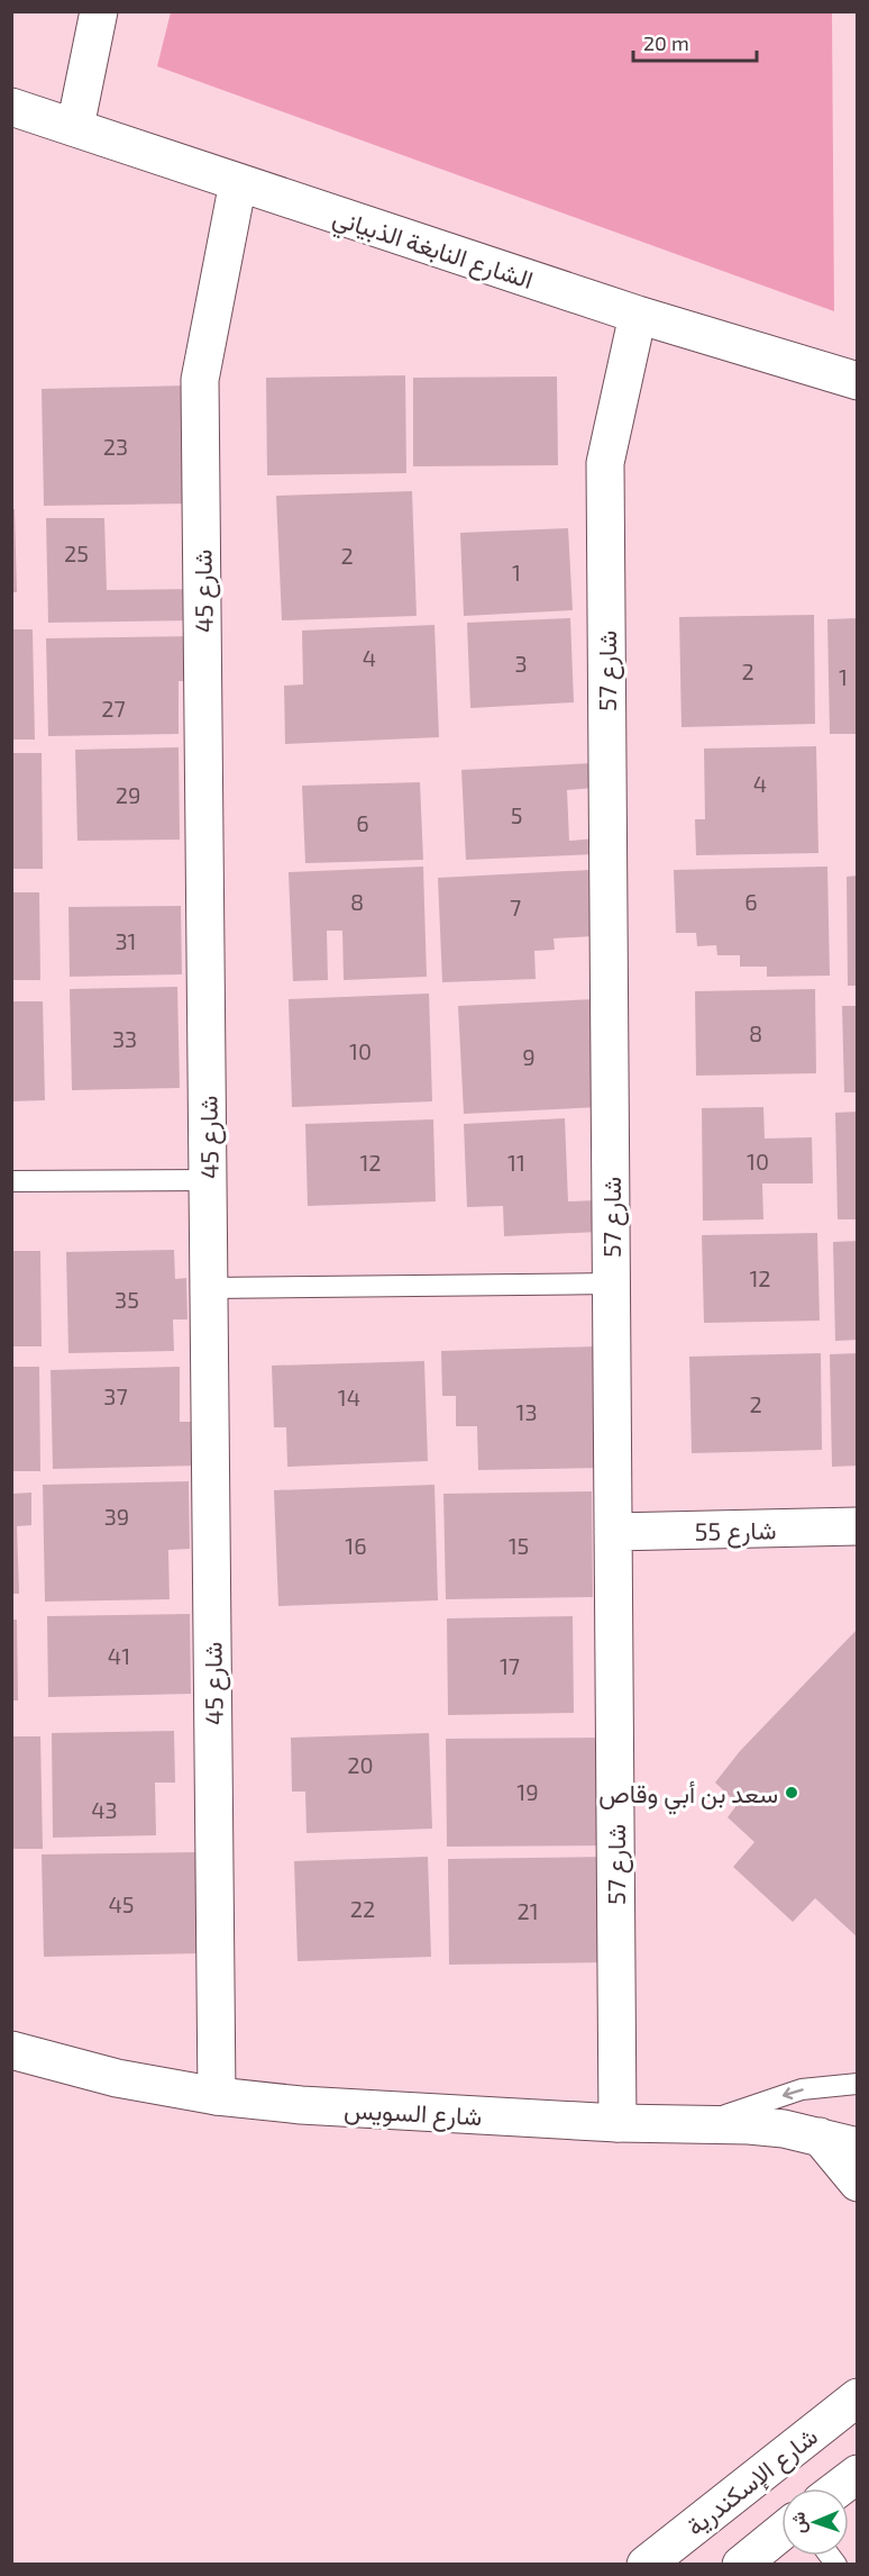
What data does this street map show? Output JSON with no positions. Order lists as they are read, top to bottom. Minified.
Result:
{"streets":{"street":["الشارع النابغة الذبياني","شارع 45","شارع 57","شارع 55","شارع السويس","شارع الإسكندرية"]},"crossings":[["الشارع النابغة الذبياني","شارع 45"],["الشارع النابغة الذبياني","شارع 57"],["شارع 45","شارع السويس"],["شارع 57","شارع 55"],["شارع 57","شارع السويس"]],"places":["سعد بن أبي وقاص"],"house_numbers":["23","25","2","1","4","3","2","1","27","4","29","5","6","8","6","7","31","8","33","10","9","10","12","11","12","35","37","14","2","13","39","16","15","41","17","20","19","43","45","22","21"],"scale_bar":"20 m","north":"left"}
